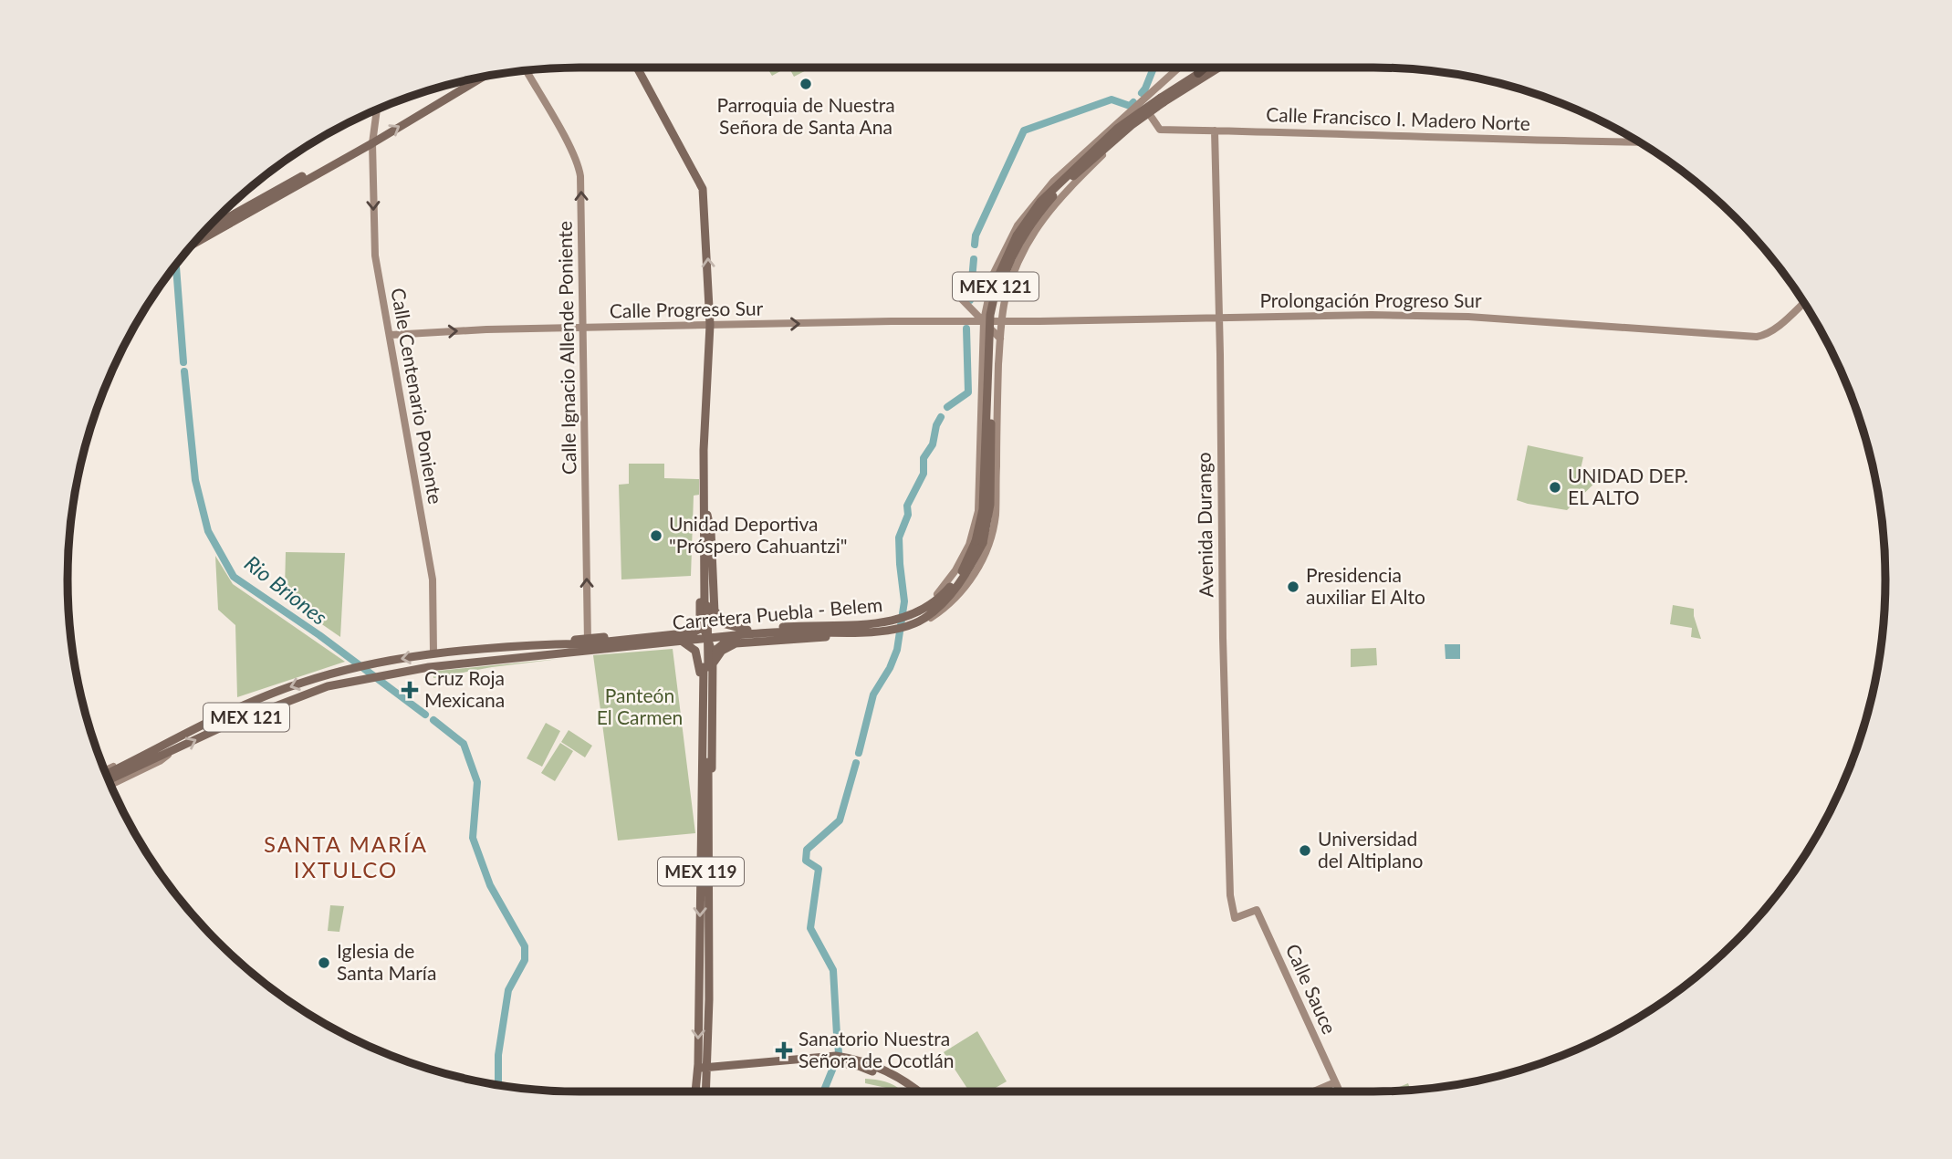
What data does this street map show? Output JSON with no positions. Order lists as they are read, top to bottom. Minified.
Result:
{"streets":{"main road":["MEX 121","Carretera Puebla - Belem","MEX 119"],"street":["Calle Francisco I. Madero Norte","Prolongación Progreso Sur","Calle Progreso Sur","Calle Ignacio Allende Poniente","Calle Centenario Poniente","Avenida Durango","Calle Sauce"]},"crossings":[["Calle Francisco I. Madero Norte","Avenida Durango"],["Prolongación Progreso Sur","Calle Progreso Sur"],["Prolongación Progreso Sur","Avenida Durango"],["Prolongación Progreso Sur","Carretera Puebla - Belem"],["Calle Progreso Sur","Calle Ignacio Allende Poniente"],["Calle Progreso Sur","Calle Centenario Poniente"],["Calle Ignacio Allende Poniente","Carretera Puebla - Belem"],["Calle Centenario Poniente","Carretera Puebla - Belem"],["Avenida Durango","Calle Sauce"]],"one_way":["Calle Progreso Sur","Calle Ignacio Allende Poniente","Calle Centenario Poniente"],"districts":["SANTA MARÍA IXTULCO"],"water":["Rio Briones"],"parks":["Panteón El Carmen"],"places":{"other":["Parroquia de Nuestra Señora de Santa Ana","UNIDAD DEP. EL ALTO","Unidad Deportiva \"Próspero Cahuantzi\"","Presidencia auxiliar El Alto","Universidad del Altiplano","Iglesia de Santa María"],"health":["Cruz Roja Mexicana","Sanatorio Nuestra Señora de Ocotlán"]}}
